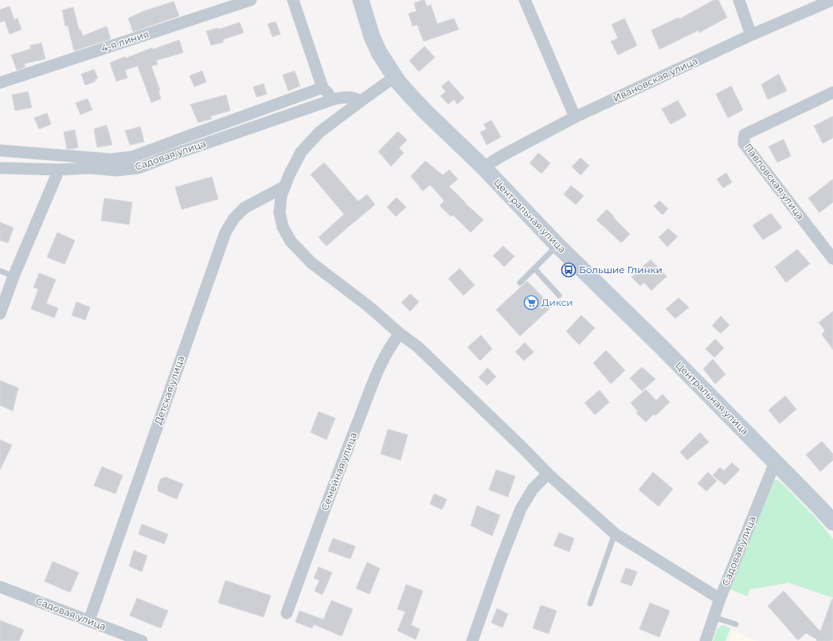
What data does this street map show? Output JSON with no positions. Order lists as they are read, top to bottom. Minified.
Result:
{"streets":{"main road":["Центральная улица"],"street":["4-я линия","Ивановская улица","Садовая улица","Павловская улица","Детская улица","Семейная улица"]},"crossings":[["Ивановская улица","Центральная улица"],["Садовая улица","Центральная улица"],["Садовая улица","Детская улица"]],"places":{"bus stop":["Большие Глинки"],"supermarket":["Дикси"]}}
